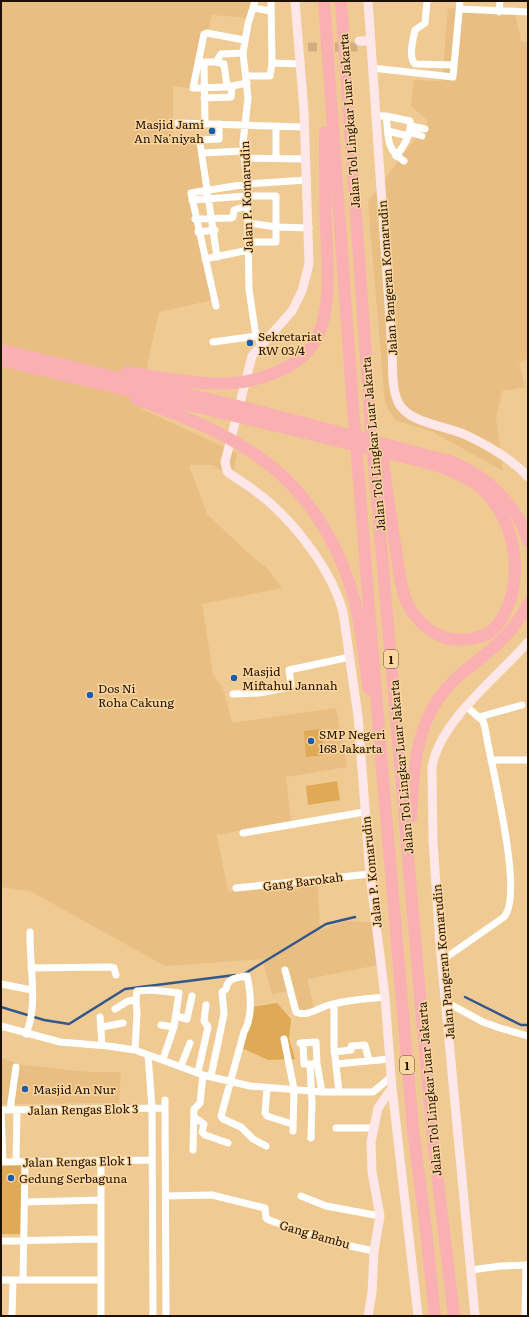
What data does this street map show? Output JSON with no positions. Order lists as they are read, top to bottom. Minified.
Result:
{"streets":{"highway":["Jalan Tol Lingkar Luar Jakarta","1"],"street":["Jalan P. Komarudin","Jalan Pangeran Komarudin","Gang Barokah","Jalan Rengas Elok 3","Jalan Rengas Elok 1","Gang Bambu"]},"crossings":[["Jalan P. Komarudin","Gang Barokah"],["Jalan Rengas Elok 3","Gang Bambu"]],"places":["Masjid Jami An Na'niyah","Sekretariat RW 03/4","Masjid Miftahul Jannah","Dos Ni Roha Cakung","SMP Negeri 168 Jakarta","Masjid An Nur","Gedung Serbaguna"]}
